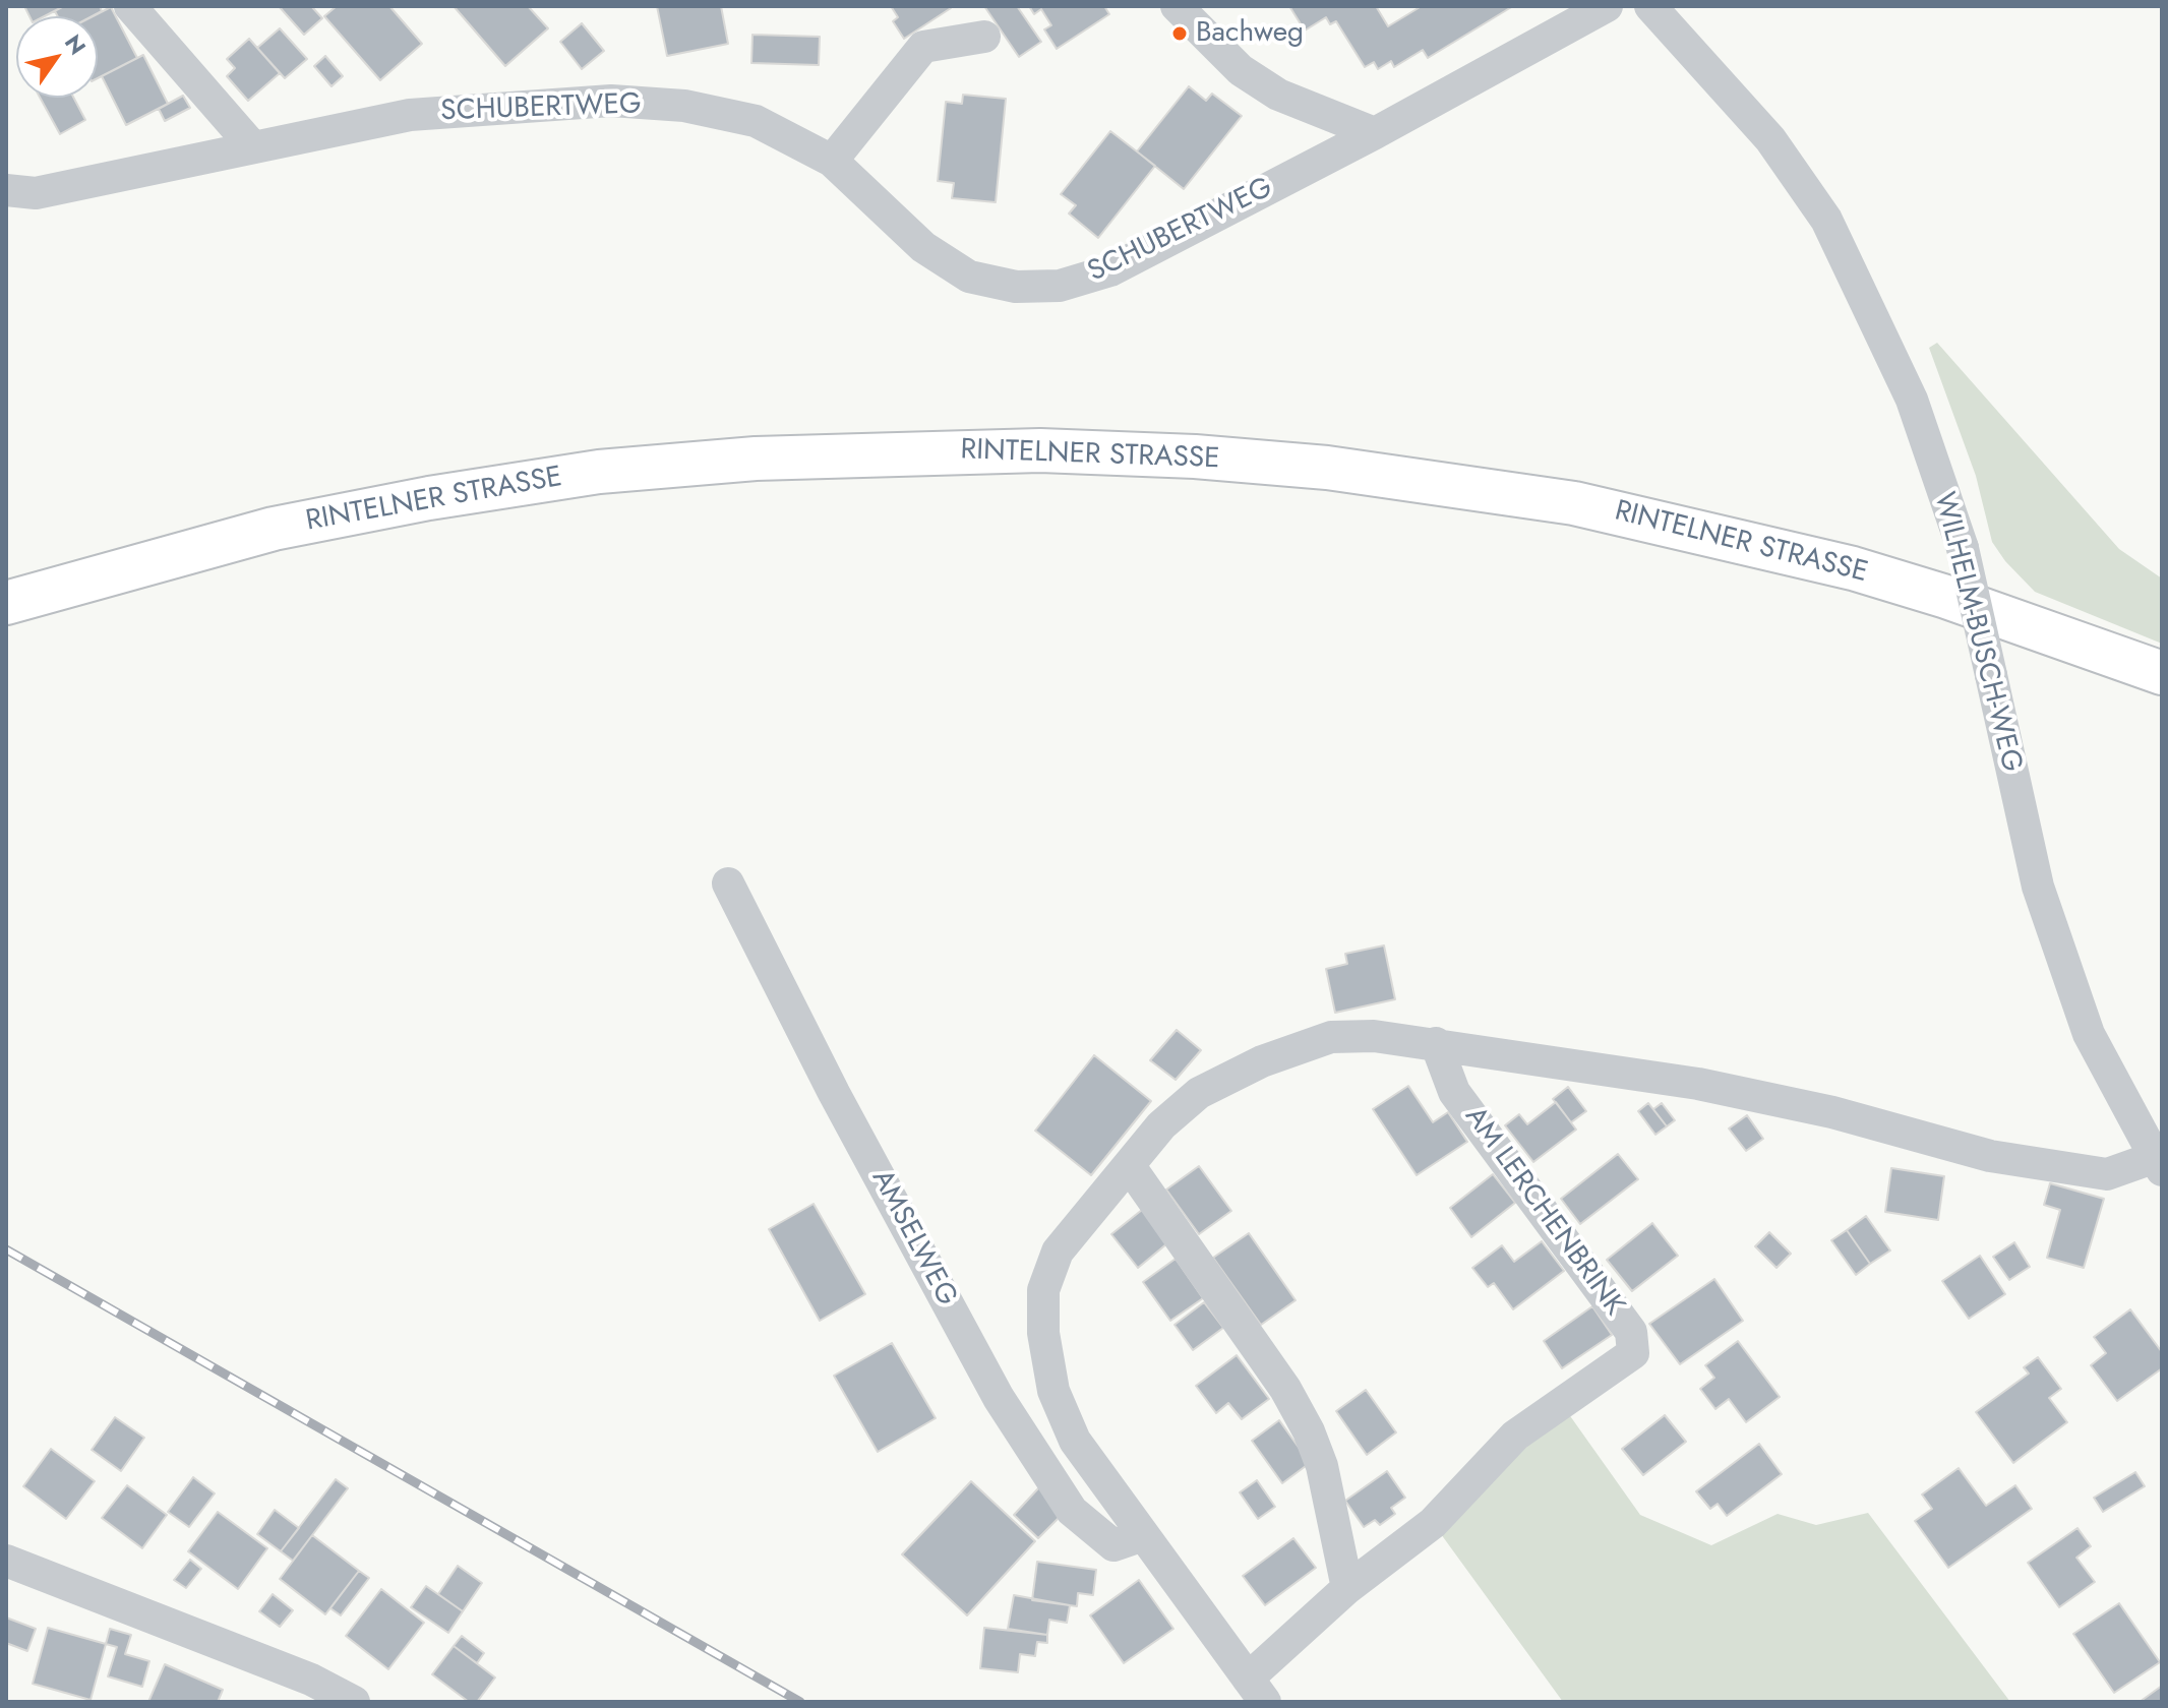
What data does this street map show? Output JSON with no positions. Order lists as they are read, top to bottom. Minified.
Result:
{"streets":{"main road":["RINTELNER STRASSE"],"street":["SCHUBERTWEG","WILHELM-BUSCH-WEG","AM LERCHENBRINK","AMSELWEG"]},"crossings":[["WILHELM-BUSCH-WEG","AM LERCHENBRINK"],["AM LERCHENBRINK","AMSELWEG"]],"places":["Bachweg"],"north":"top right"}
